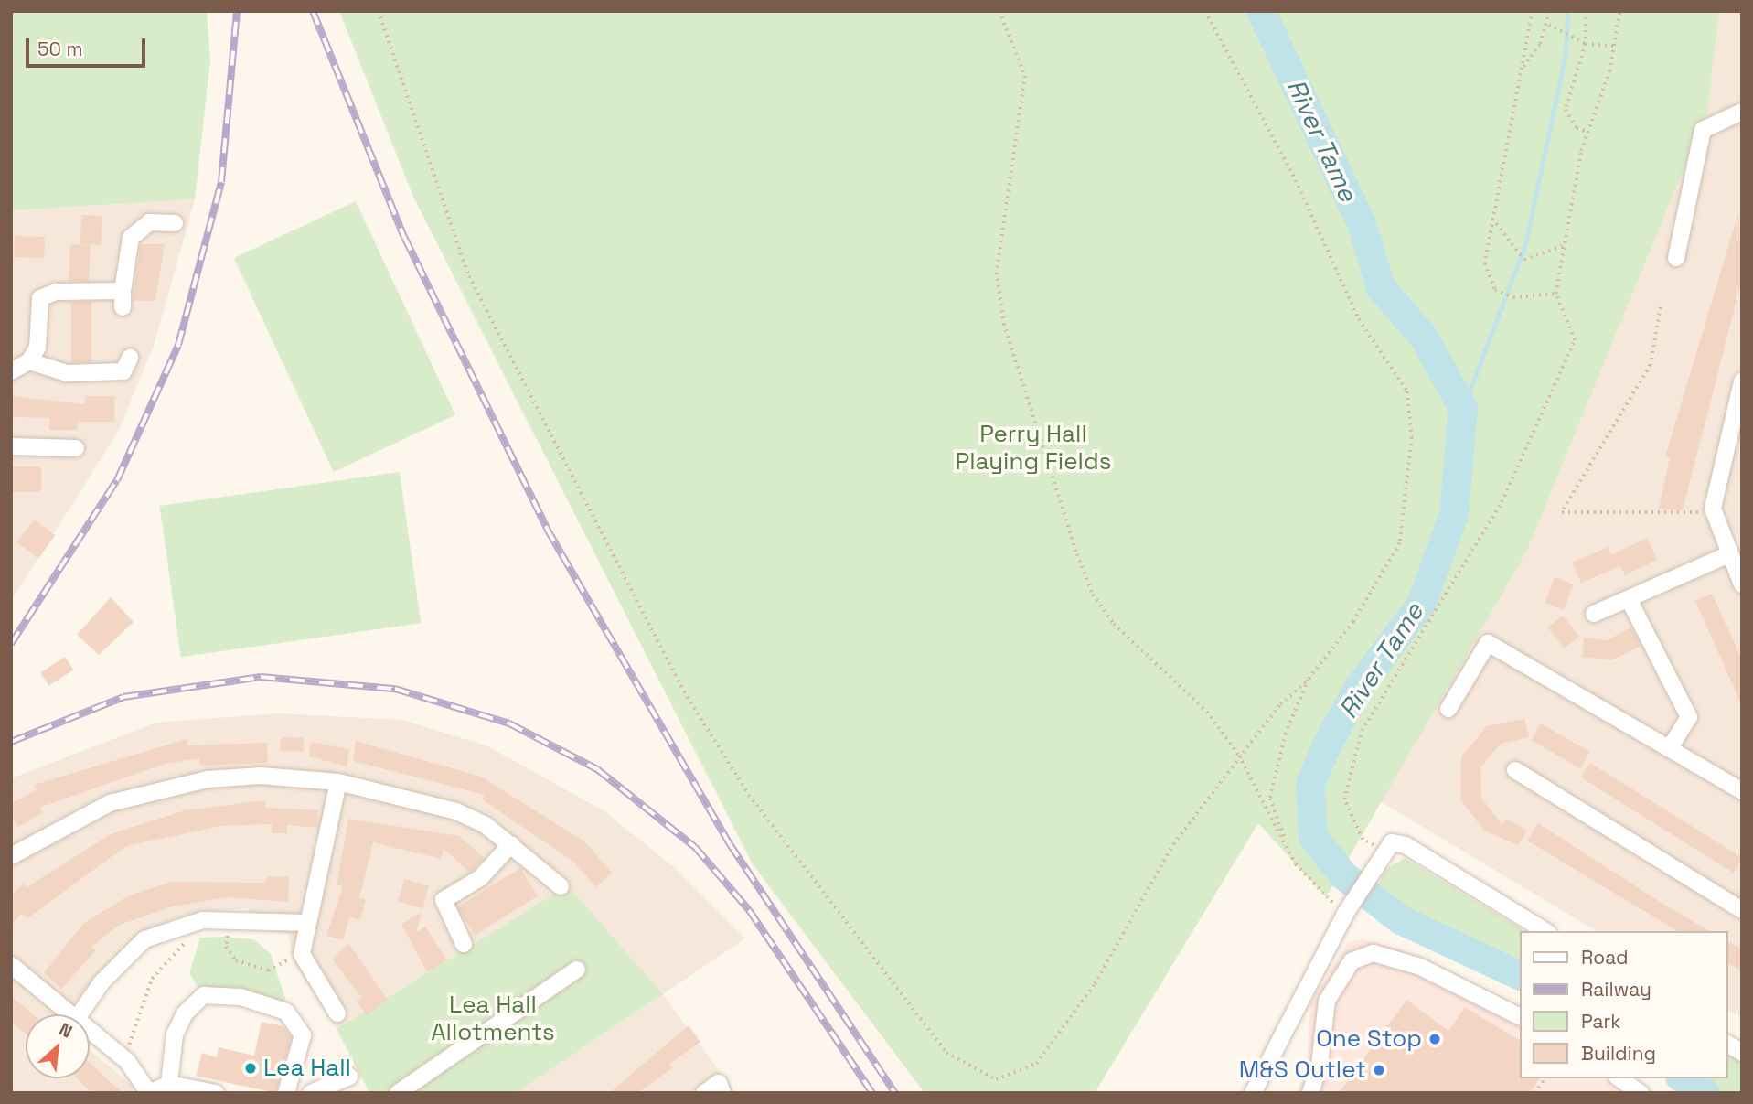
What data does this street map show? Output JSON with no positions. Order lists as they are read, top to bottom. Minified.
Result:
{"water":["River Tame"],"parks":["Perry Hall Playing Fields","Lea Hall Allotments"],"places":["One Stop","Lea Hall","M&S Outlet"],"legend":["Road","Railway","Park","Building"],"scale_bar":"50 m","north":"top right"}
